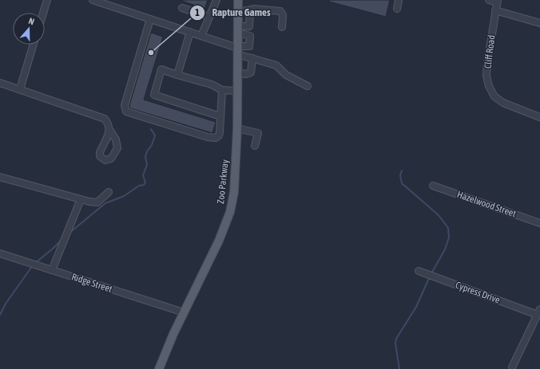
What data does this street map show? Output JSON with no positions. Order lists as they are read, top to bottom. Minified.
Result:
{"streets":{"main road":["Zoo Parkway"],"street":["Cliff Road","Hazelwood Street","Ridge Street","Cypress Drive"]},"crossings":[["Zoo Parkway","Ridge Street"]],"places":["Rapture Games"],"north":"top"}
